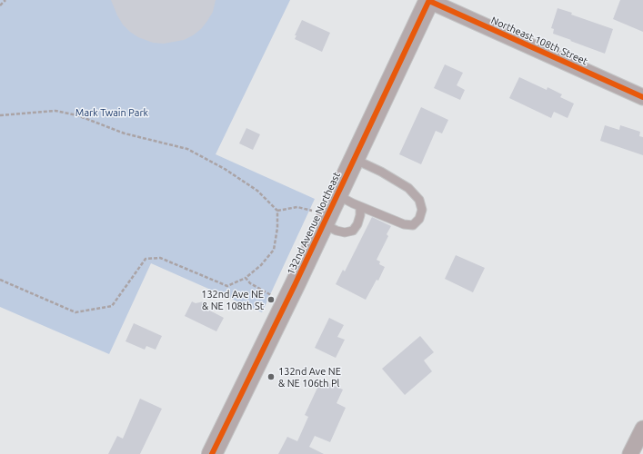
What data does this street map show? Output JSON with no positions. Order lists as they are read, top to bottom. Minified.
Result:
{"streets":{"street":["Northeast 108th Street","132nd Avenue Northeast"]},"crossings":[["Northeast 108th Street","132nd Avenue Northeast"]],"parks":["Mark Twain Park"],"places":["132nd Ave NE & NE 108th St","132nd Ave NE & NE 106th Pl"]}
